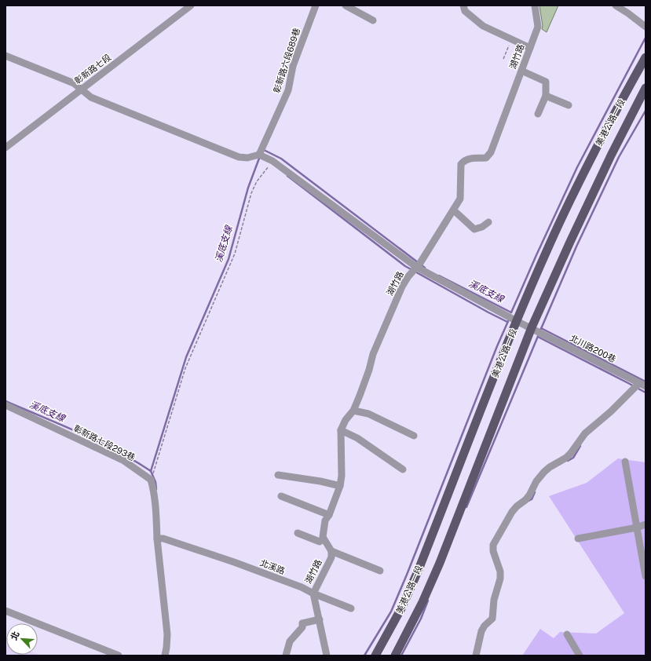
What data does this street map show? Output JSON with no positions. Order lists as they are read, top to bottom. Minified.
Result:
{"streets":{"main road":["美港公路一段"],"street":["湖竹路","彰新路六段689巷","彰新路七段","北川路200巷","彰新路七段293巷","北溪路"]},"crossings":[["湖竹路","北川路200巷"],["湖竹路","北溪路"],["彰新路六段689巷","北川路200巷"],["美港公路一段","北川路200巷"]],"water":["溪底支線"],"north":"top left"}
